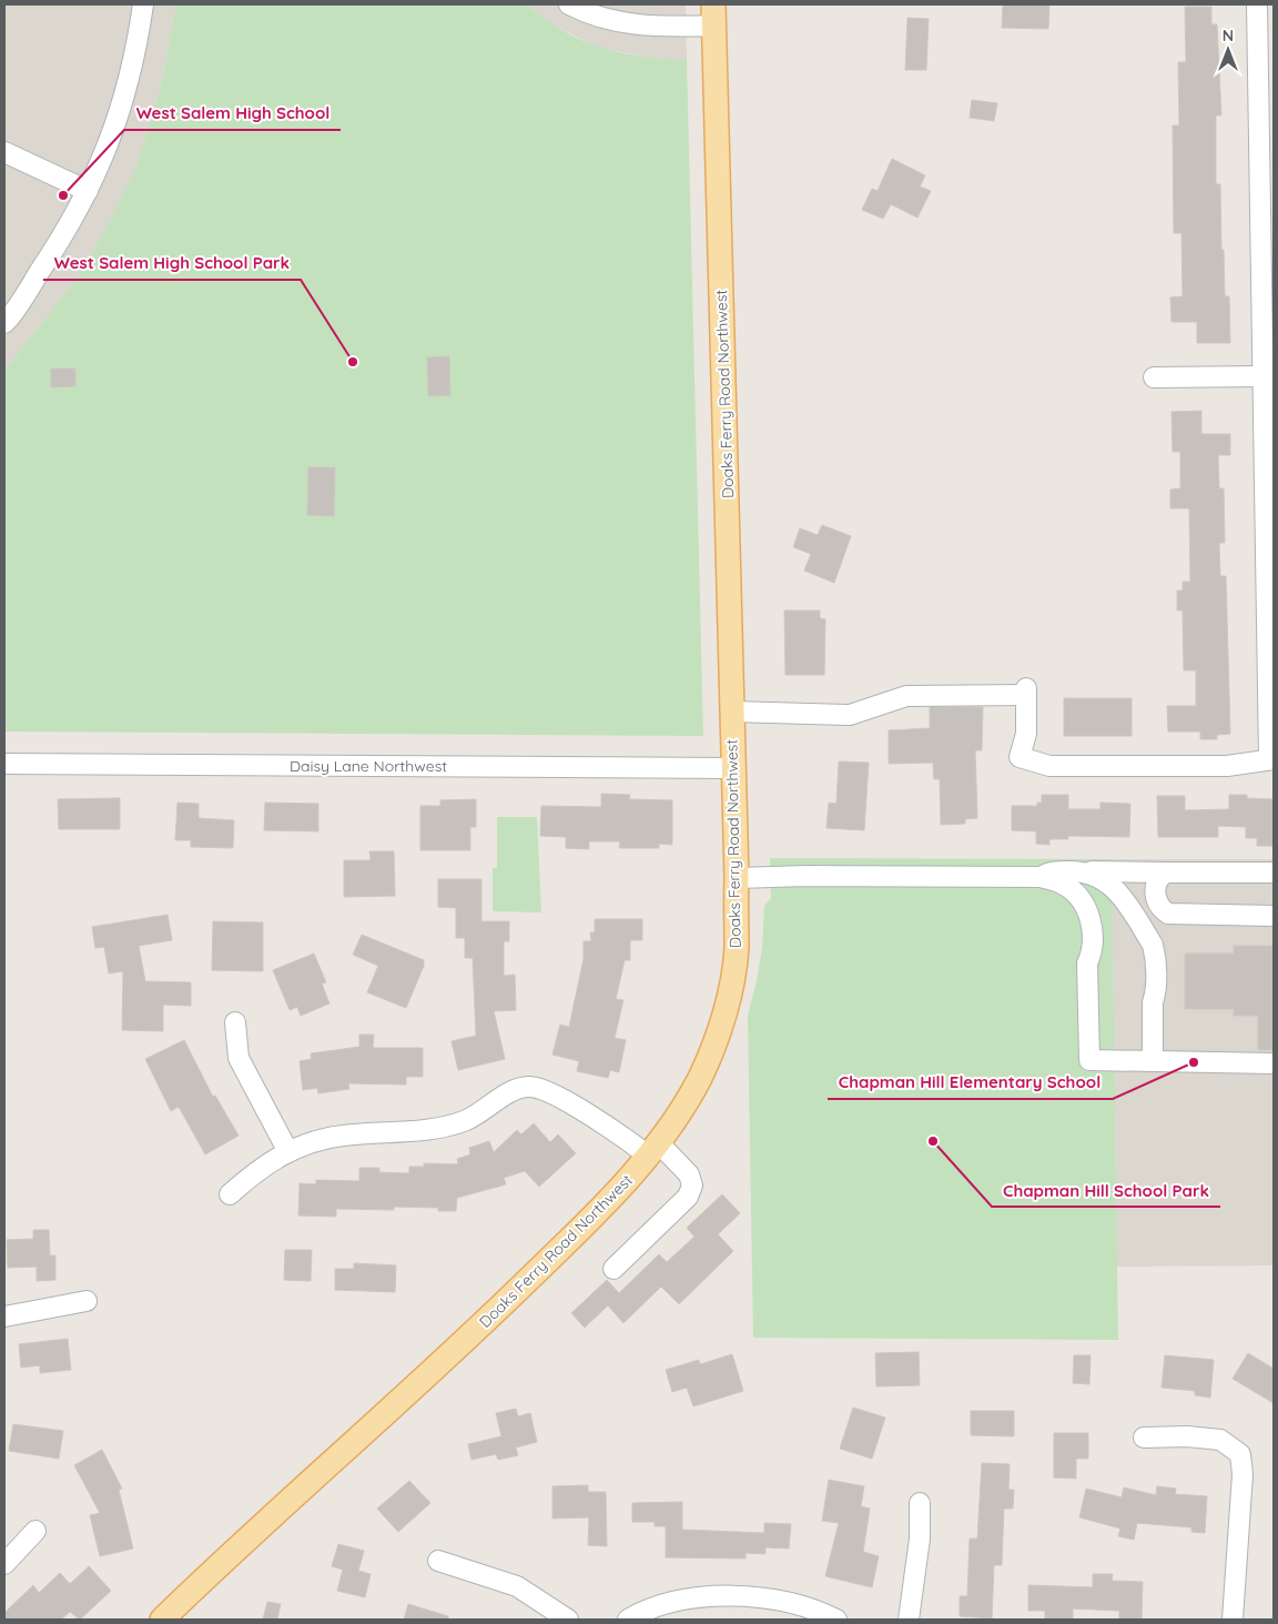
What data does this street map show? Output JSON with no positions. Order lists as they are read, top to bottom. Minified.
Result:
{"streets":{"main road":["Doaks Ferry Road Northwest"],"street":["Daisy Lane Northwest"]},"crossings":[["Doaks Ferry Road Northwest","Daisy Lane Northwest"]],"places":["West Salem High School","West Salem High School Park","Chapman Hill Elementary School","Chapman Hill School Park"],"north":"top"}
